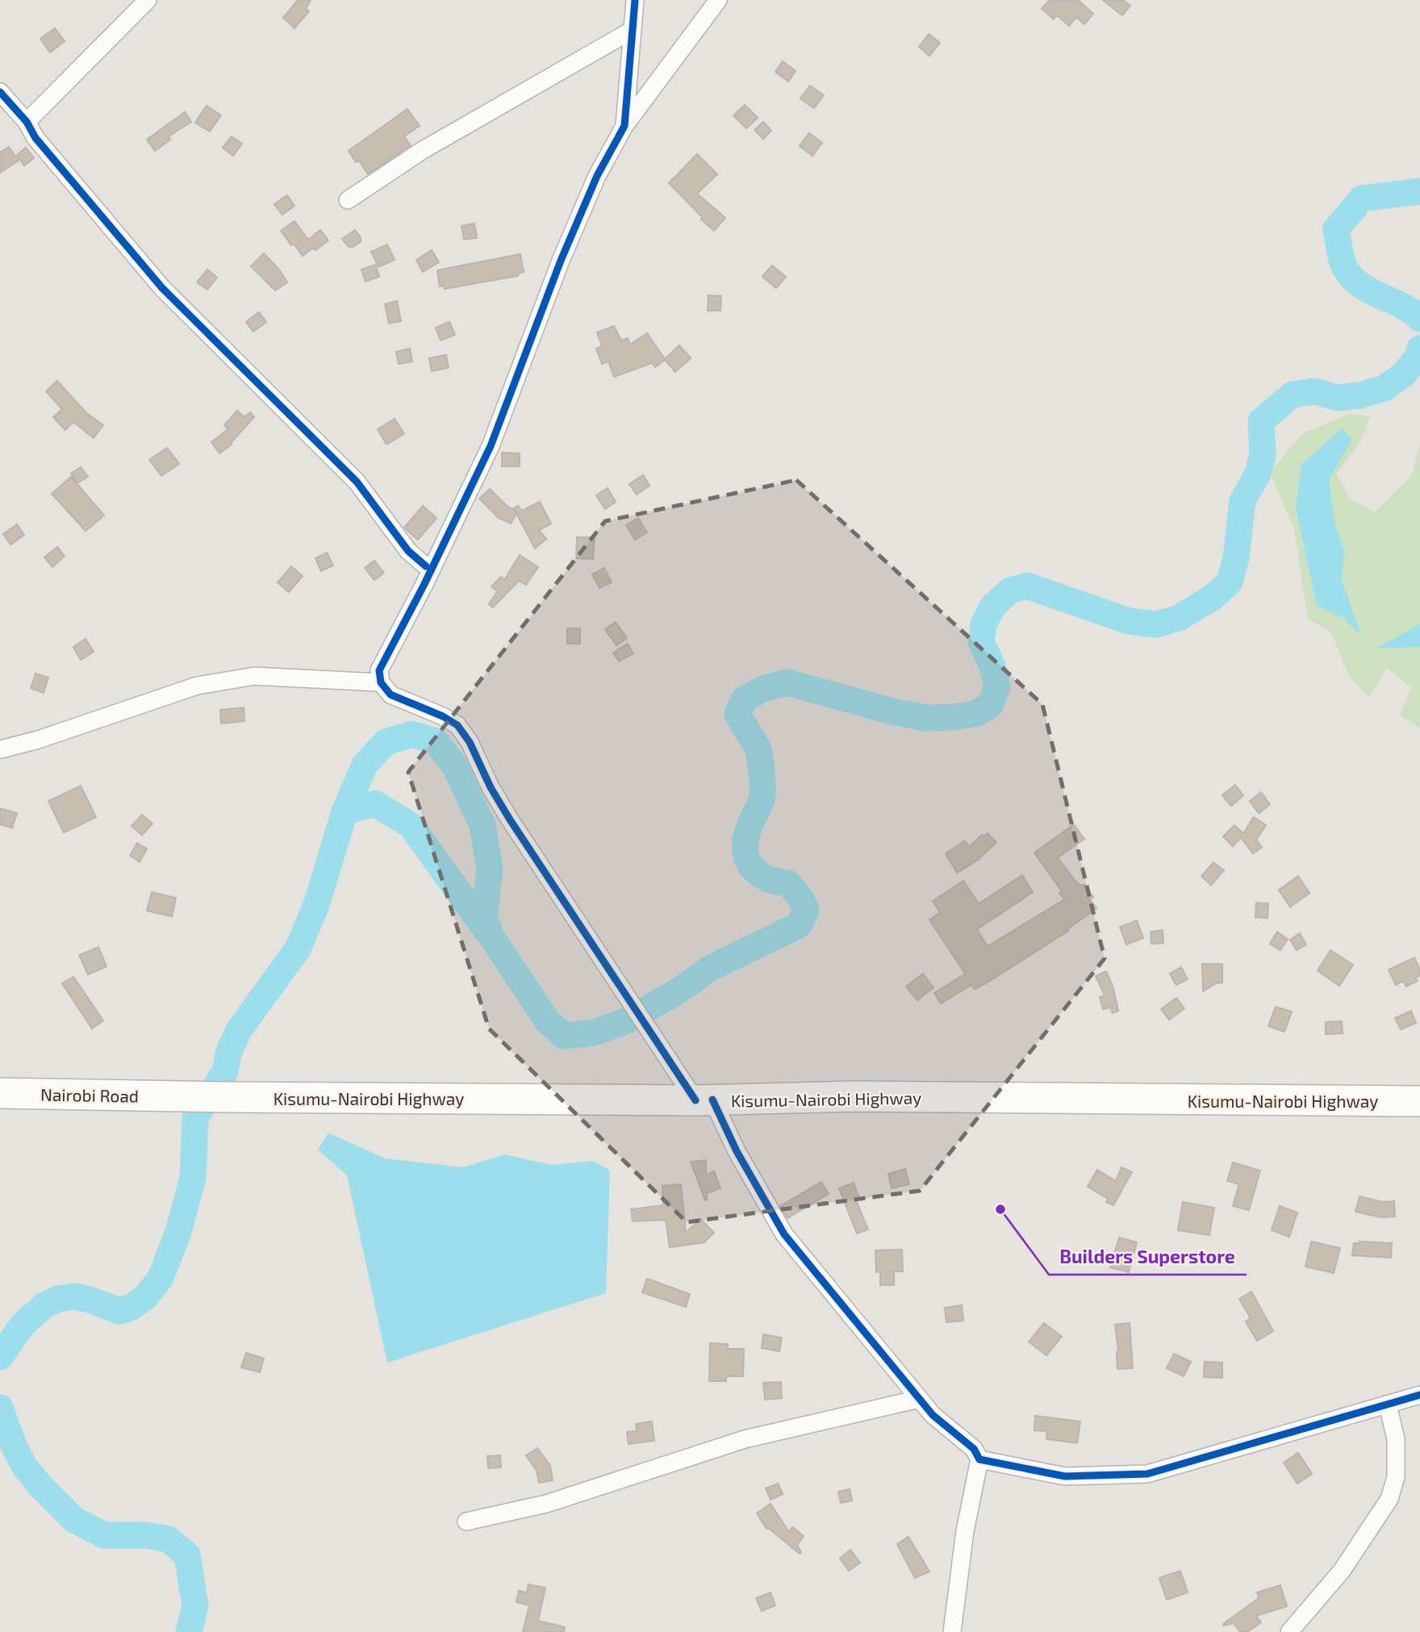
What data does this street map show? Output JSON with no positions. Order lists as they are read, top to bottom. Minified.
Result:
{"streets":{"highway":["Nairobi Road","Kisumu-Nairobi Highway"]},"crossings":[["Nairobi Road","Kisumu-Nairobi Highway"]],"places":["Builders Superstore"]}
